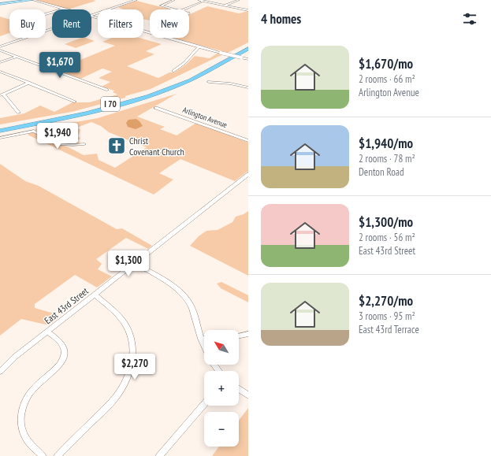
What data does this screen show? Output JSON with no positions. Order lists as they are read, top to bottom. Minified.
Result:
{"streets":{"highway":["I 70"],"street":["Arlington Avenue","East 43rd Street"]},"places":{"church":["Christ Covenant Church"]},"north":"top left","page":{"heading":"4 homes","chip":["Buy","Rent","Filters","New"],"list":[{"name":"$1,670/mo","note":"2 rooms · 66 m² · Arlington Avenue"},{"name":"$1,940/mo","note":"2 rooms · 78 m² · Denton Road"},{"name":"$1,300/mo","note":"2 rooms · 56 m² · East 43rd Street"},{"name":"$2,270/mo","note":"3 rooms · 95 m² · East 43rd Terrace"}],"price":["$1,670","$1,940","$1,300","$2,270"],"map_buttons":["+","−"]}}
